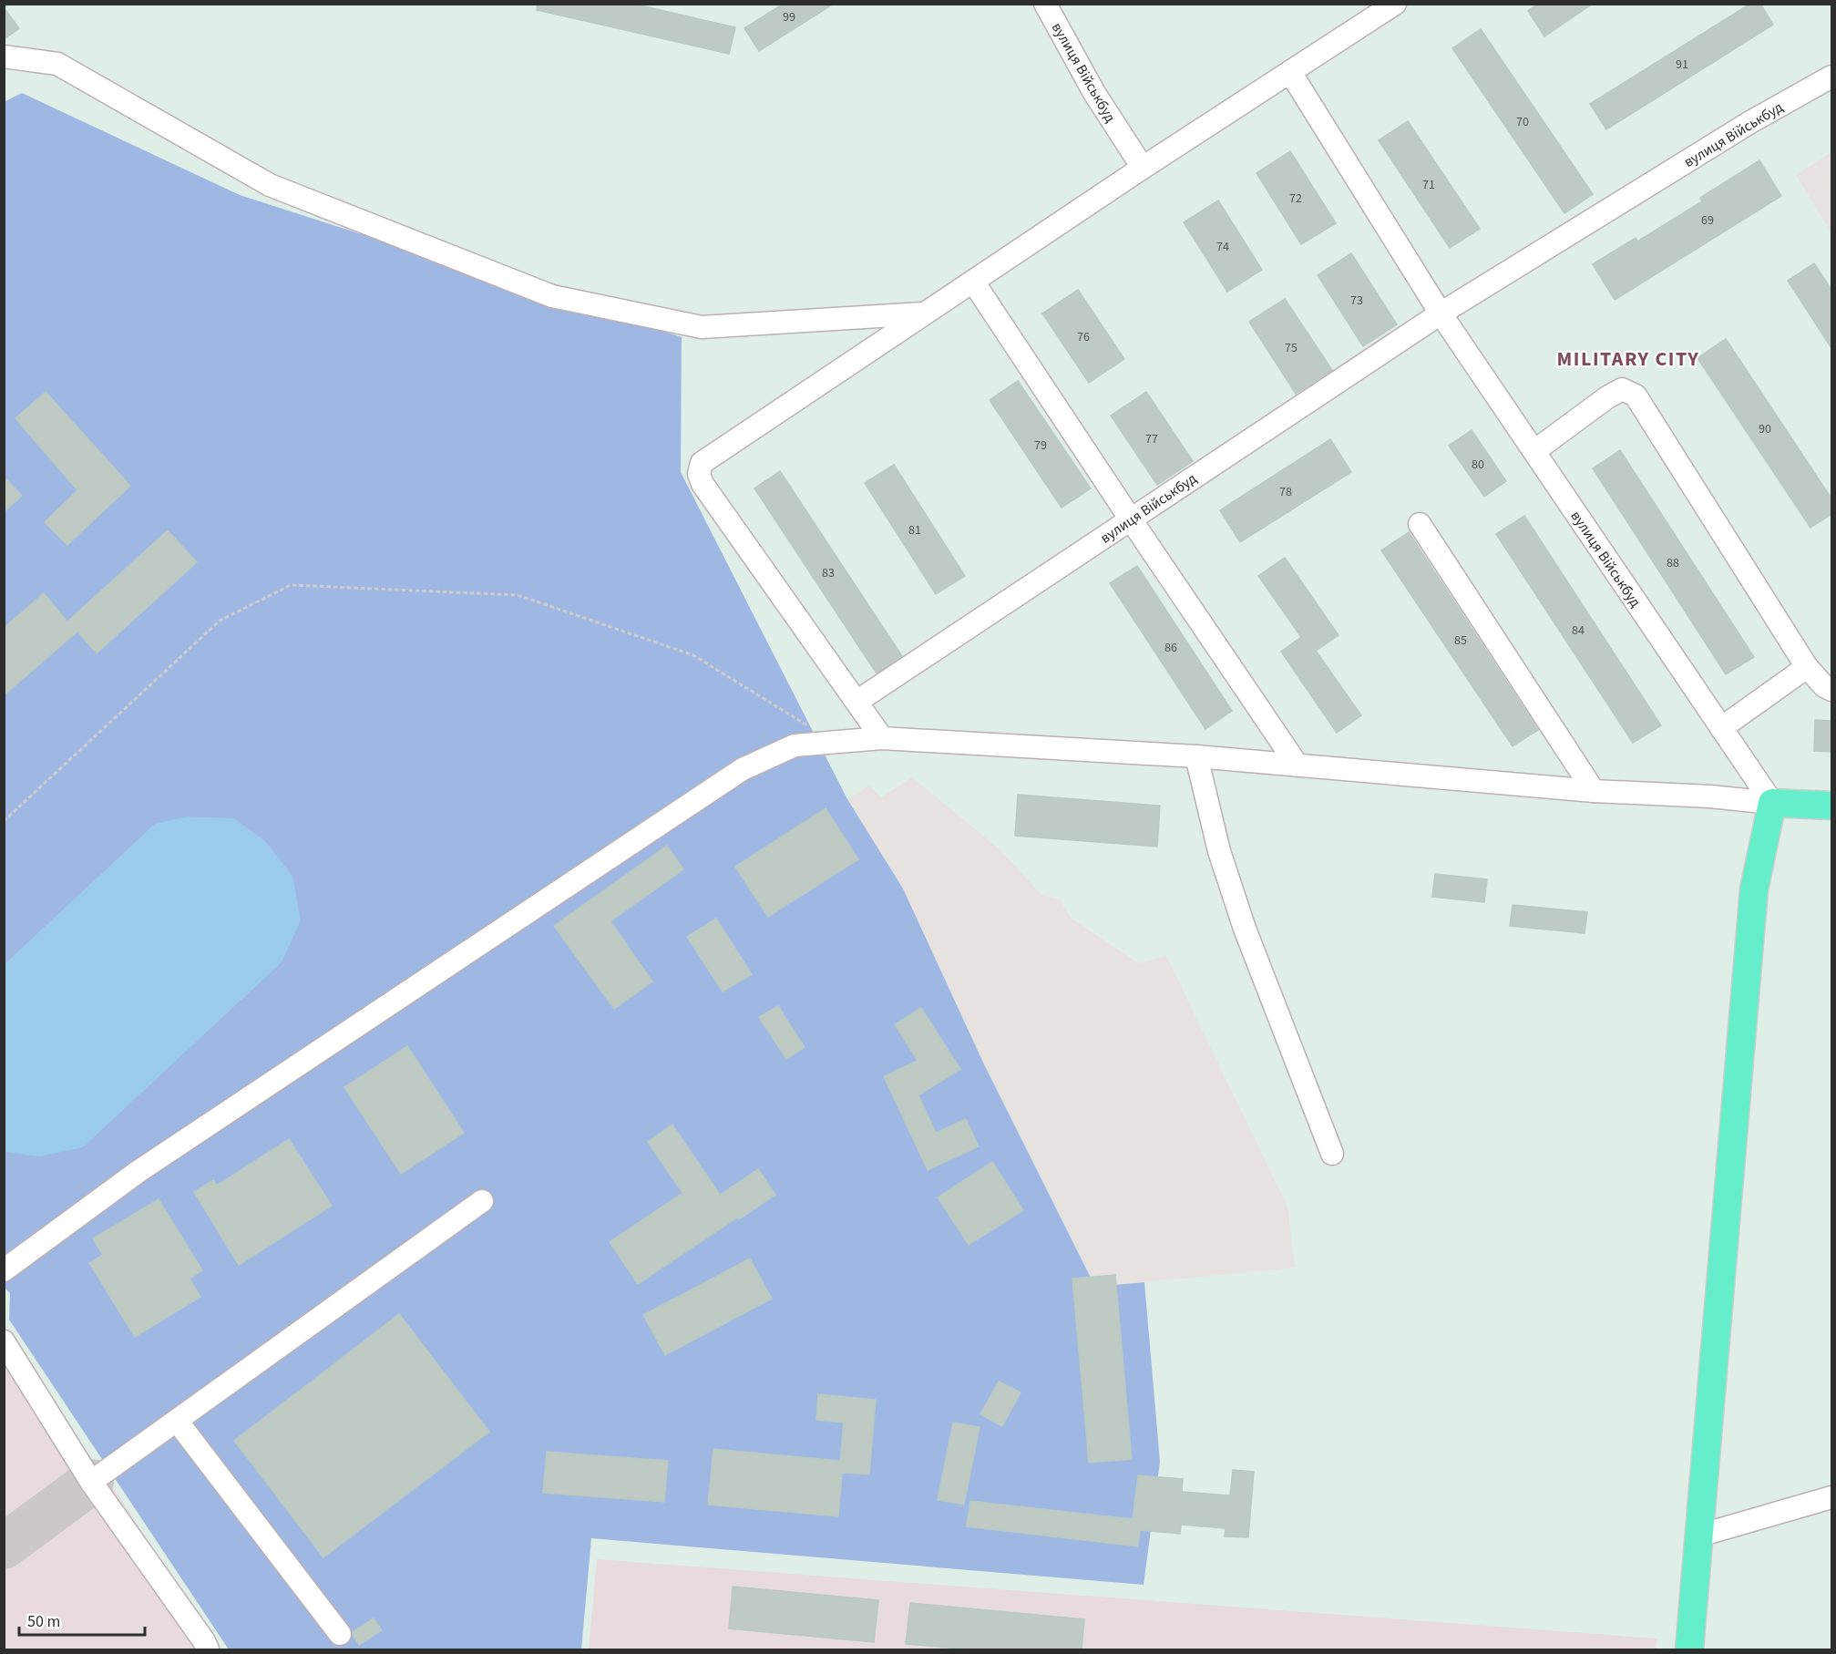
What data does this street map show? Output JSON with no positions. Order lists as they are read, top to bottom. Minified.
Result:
{"streets":{"street":["вулиця Військбуд"]},"districts":["MILITARY CITY"],"house_numbers":["99","91","70","71","72","69","74","73","76","75","90","77","79","80","78","81","88","83","84","85","86"],"scale_bar":"50 m"}
